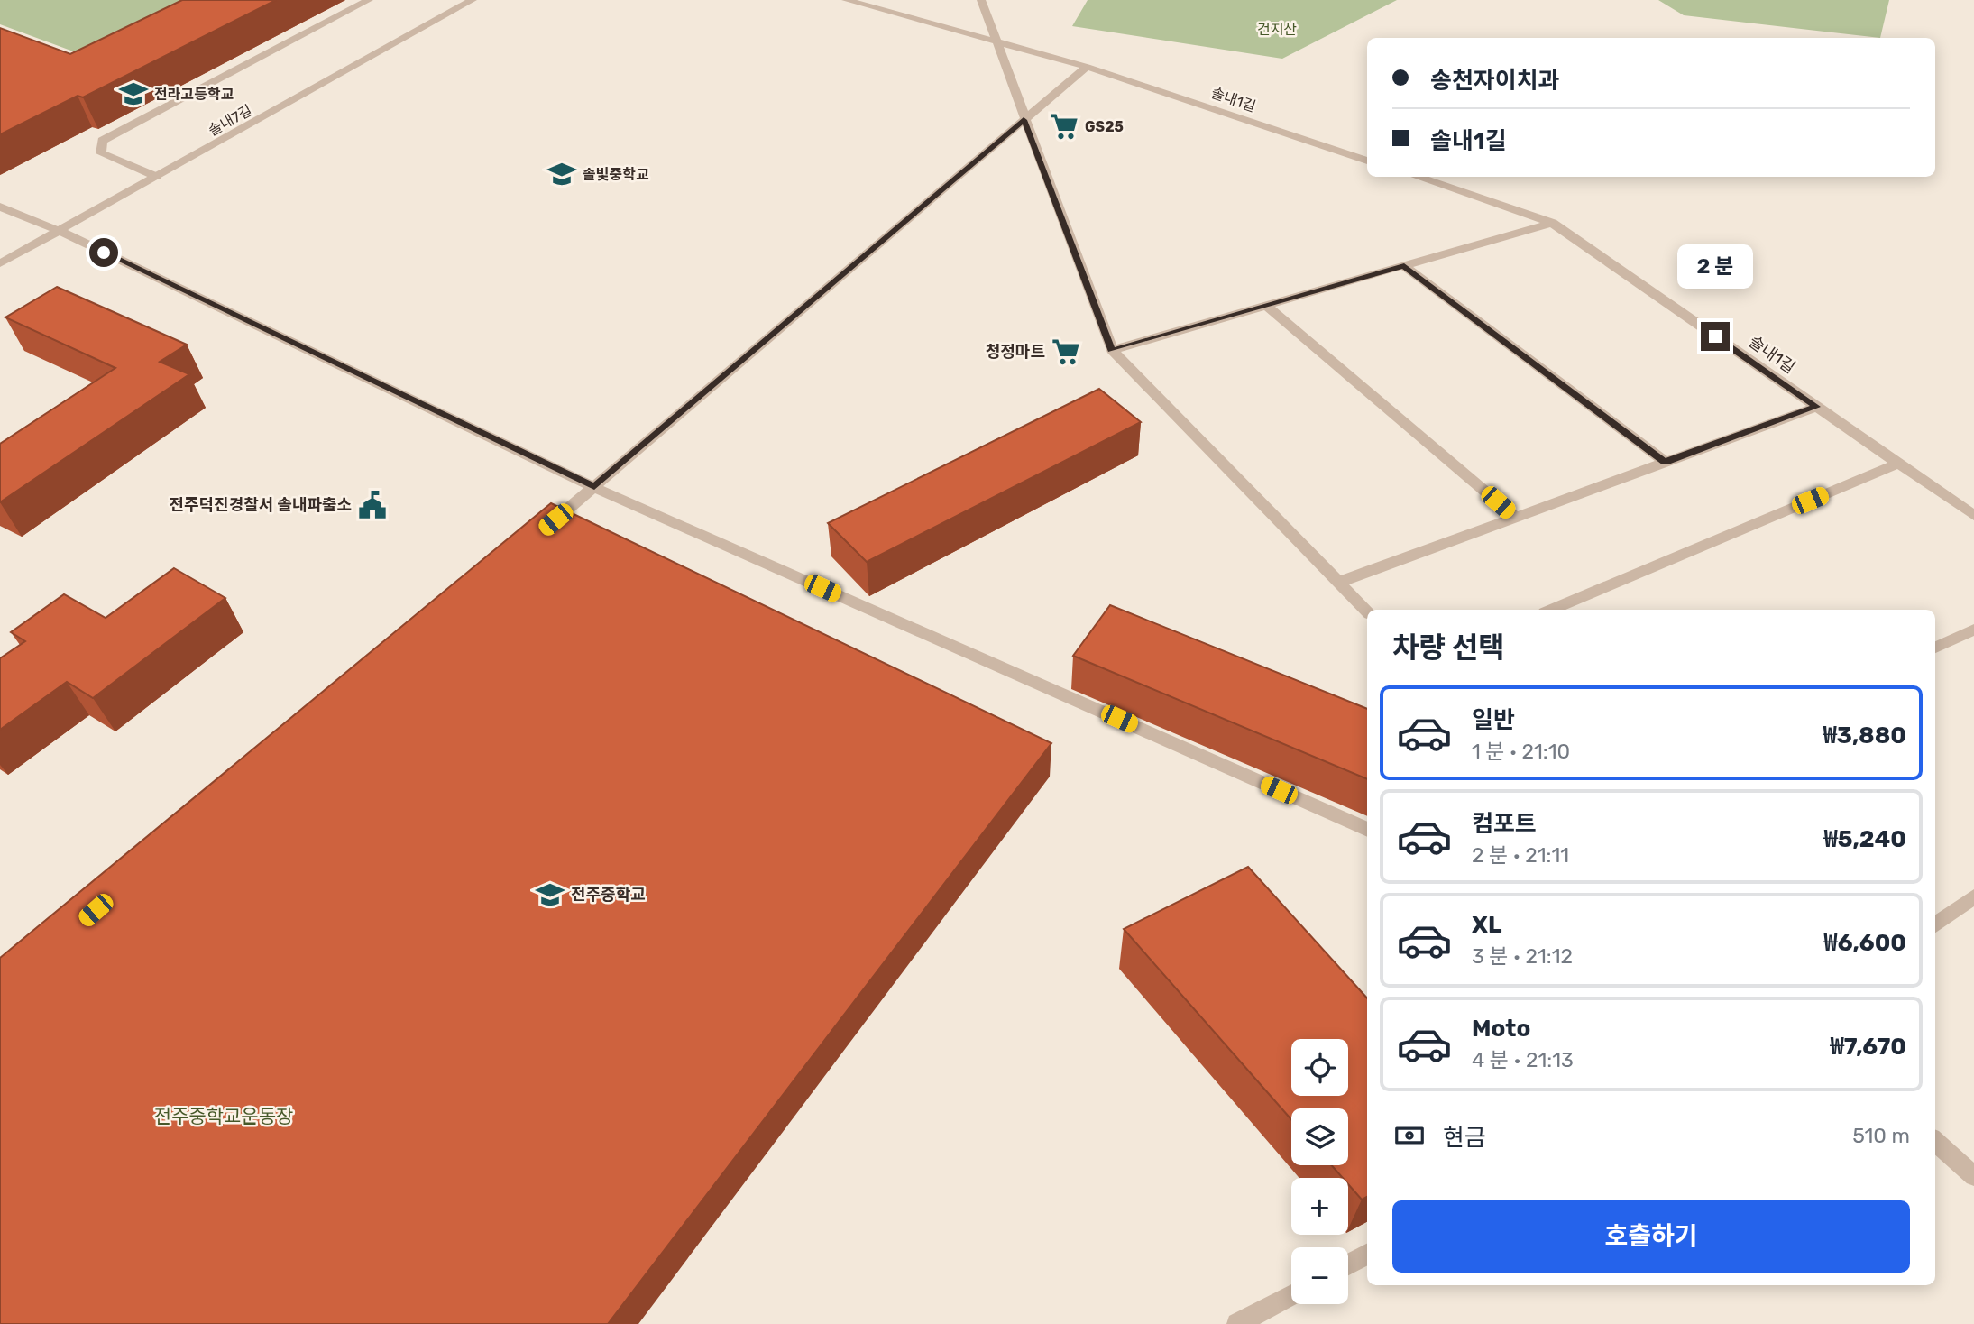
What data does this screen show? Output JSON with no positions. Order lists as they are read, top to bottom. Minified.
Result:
{"streets":{"street":["솔내1길","솔내7길"]},"parks":["건지산","전주중학교운동장"],"places":{"school or university":["전라고등학교","솔빛중학교","전주중학교"],"supermarket":["GS25","청정마트"],"public building":["전주덕진경찰서 솔내파출소"]},"page":{"banner":["송천자이치과","솔내1길"],"bubble":"2 분","heading":"차량 선택","list":[{"name":"일반","note":"1 분 · 21:10","value":"₩3,880"},{"name":"컴포트","note":"2 분 · 21:11","value":"₩5,240"},{"name":"XL","note":"3 분 · 21:12","value":"₩6,600"},{"name":"Moto","note":"4 분 · 21:13","value":"₩7,670"}],"map_buttons":["+","−"],"pay":["현금","510 m"],"buttons":"호출하기"}}
